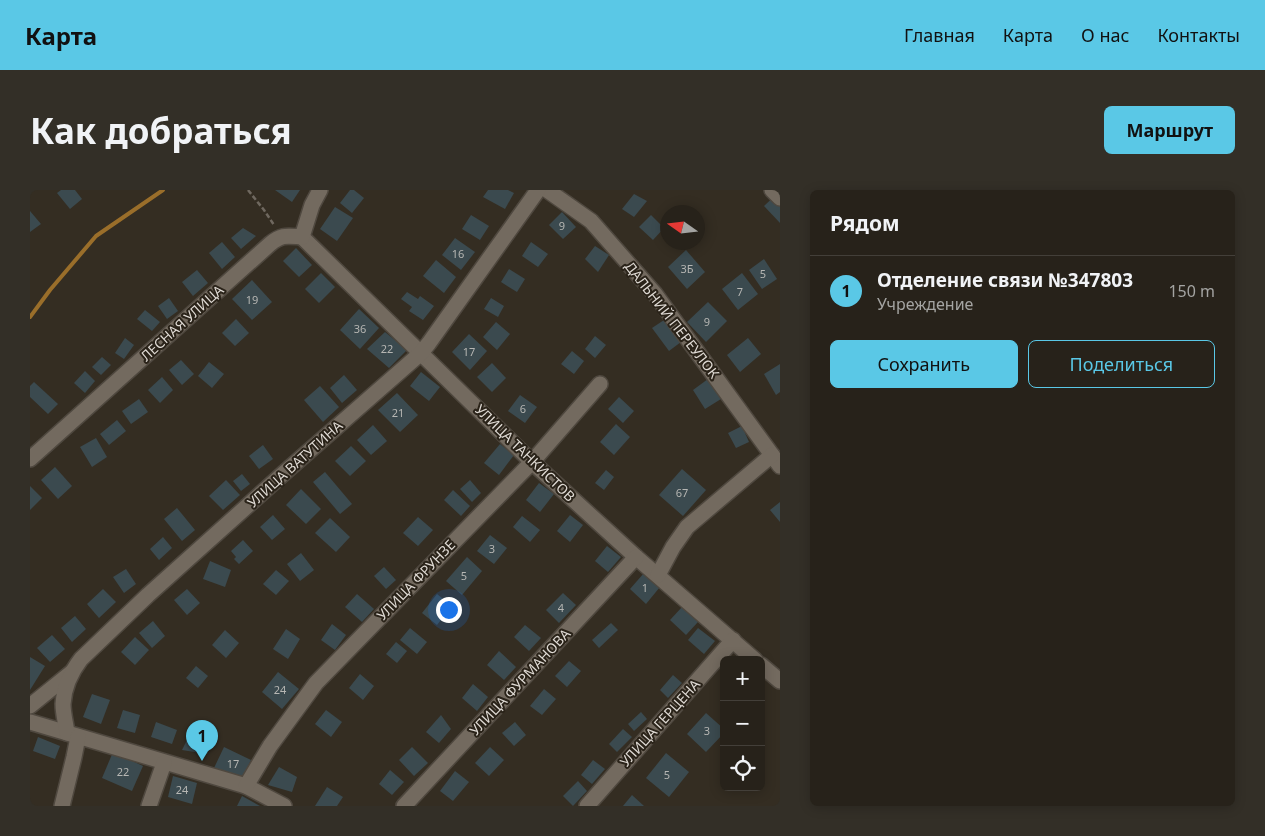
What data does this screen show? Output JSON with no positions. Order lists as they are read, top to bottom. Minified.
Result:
{"streets":{"street":["ДАЛЬНИЙ ПЕРЕУЛОК","ЛЕСНАЯ УЛИЦА","УЛИЦА ТАНКИСТОВ","УЛИЦА ВАТУТИНА","УЛИЦА ФРУНЗЕ","УЛИЦА ФУРМАНОВА","УЛИЦА ГЕРЦЕНА"]},"crossings":[["УЛИЦА ТАНКИСТОВ","УЛИЦА ВАТУТИНА"],["УЛИЦА ТАНКИСТОВ","УЛИЦА ФРУНЗЕ"],["УЛИЦА ТАНКИСТОВ","УЛИЦА ФУРМАНОВА"],["УЛИЦА ТАНКИСТОВ","УЛИЦА ГЕРЦЕНА"]],"house_numbers":["9","16","3Б","5","7","19","9","36","22","17","6","21","67","3","5","1","4","24","3","17","22","5","24"],"north":"left","page":{"header":"Карта","nav":["Главная","Карта","О нас","Контакты"],"buttons":["Маршрут",["Сохранить","Поделиться"]],"title":"Как добраться","heading":"Рядом","list":[{"mark":"1","name":"Отделение связи №347803","note":"Учреждение","value":"150 m"}],"map_buttons":["+","−"],"pins":"1"}}
